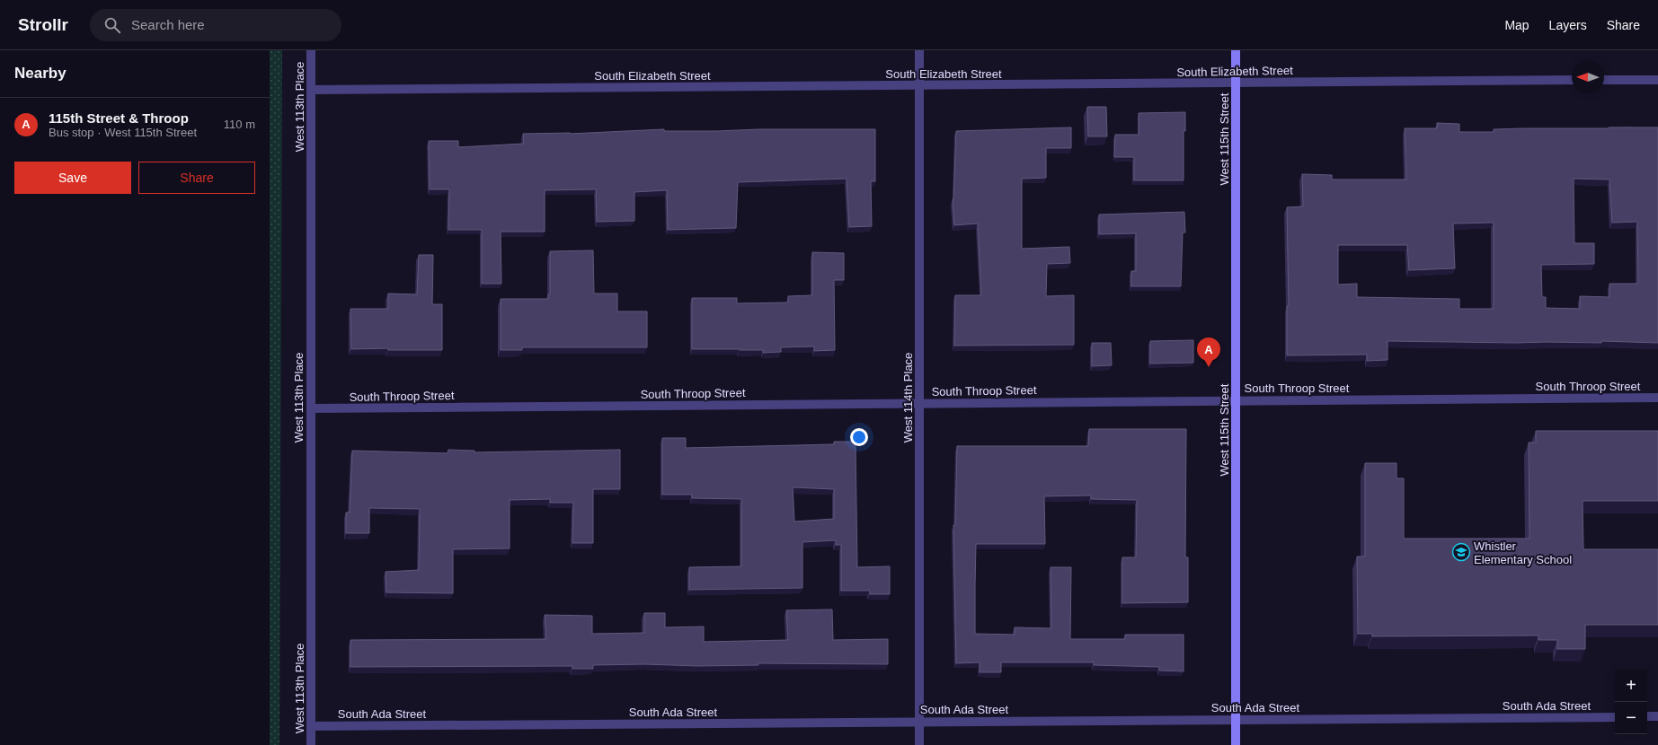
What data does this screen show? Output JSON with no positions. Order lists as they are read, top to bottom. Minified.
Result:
{"streets":{"street":["South Elizabeth Street","West 113th Place","West 115th Street","South Throop Street","West 114th Place","South Ada Street"]},"crossings":[["South Elizabeth Street","West 113th Place"],["South Elizabeth Street","West 115th Street"],["South Elizabeth Street","West 114th Place"],["West 113th Place","South Throop Street"],["West 113th Place","South Ada Street"],["West 115th Street","South Throop Street"],["West 115th Street","South Ada Street"],["South Throop Street","West 114th Place"],["West 114th Place","South Ada Street"]],"places":{"school or university":["Whistler Elementary School"]},"north":"left","page":{"header":"Strollr","search":"Search here","nav":["Map","Layers","Share"],"heading":"Nearby","list":[{"mark":"A","name":"115th Street & Throop","note":"Bus stop · West 115th Street","value":"110 m"}],"buttons":["Save","Share"],"pins":"A","map_buttons":["+","−"]}}
